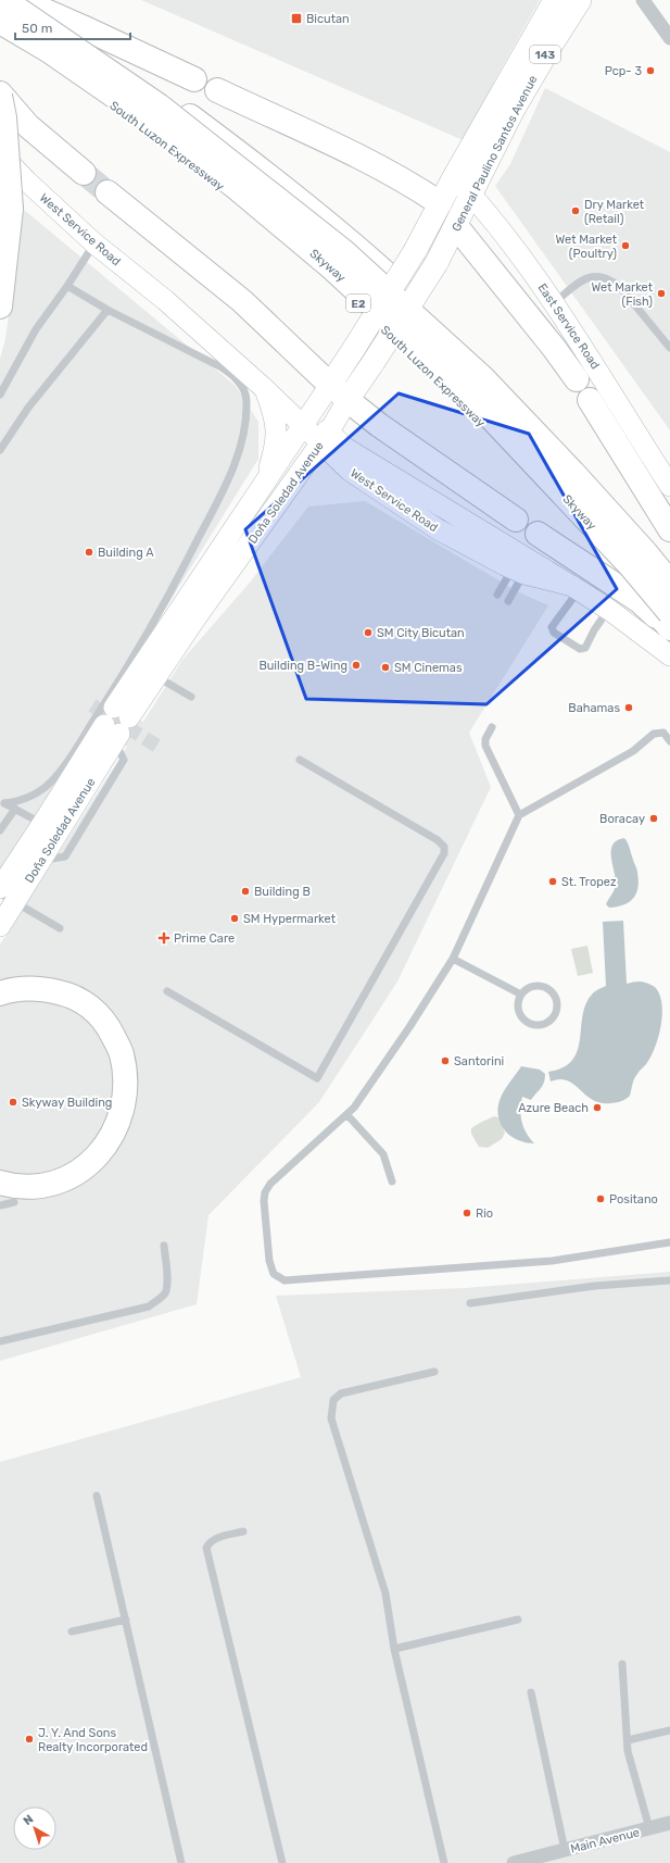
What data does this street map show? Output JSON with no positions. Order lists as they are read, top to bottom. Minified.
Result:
{"streets":{"highway":["South Luzon Expressway","Skyway","E2"],"main road":["143","General Paulino Santos Avenue","West Service Road","East Service Road","Doña Soledad Avenue"],"street":["Main Avenue"]},"crossings":[["General Paulino Santos Avenue","East Service Road"],["General Paulino Santos Avenue","Doña Soledad Avenue"],["West Service Road","Doña Soledad Avenue"]],"places":{"transit":["Bicutan"],"other":["Pcp- 3","Dry Market (Retail)","Wet Market (Poultry)","Wet Market (Fish)","Building A","SM City Bicutan","Building B-Wing","SM Cinemas","Bahamas","Boracay","St. Tropez","Building B","SM Hypermarket","Santorini","Skyway Building","Azure Beach","Positano","Rio","J. Y. And Sons Realty Incorporated"],"health":["Prime Care"]},"scale_bar":"50 m","north":"top left"}
